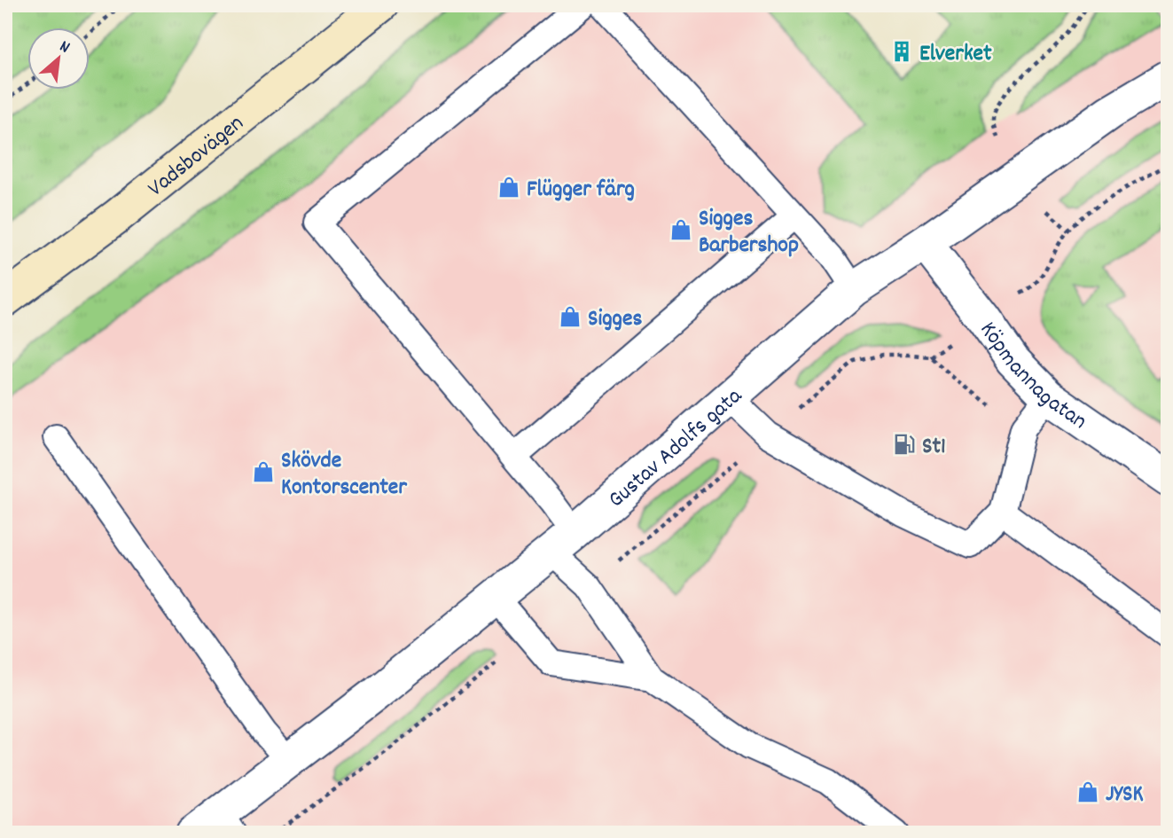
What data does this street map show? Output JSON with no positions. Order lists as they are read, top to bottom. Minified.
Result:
{"streets":{"main road":["Vadsbovägen"],"street":["Köpmannagatan","Gustav Adolfs gata"]},"crossings":[["Köpmannagatan","Gustav Adolfs gata"]],"places":{"building":["Elverket"],"shop":["Flügger färg","Sigges Barbershop","Sigges","Skövde Kontorscenter","JYSK"],"fuel station":["St1"]},"north":"top right"}
